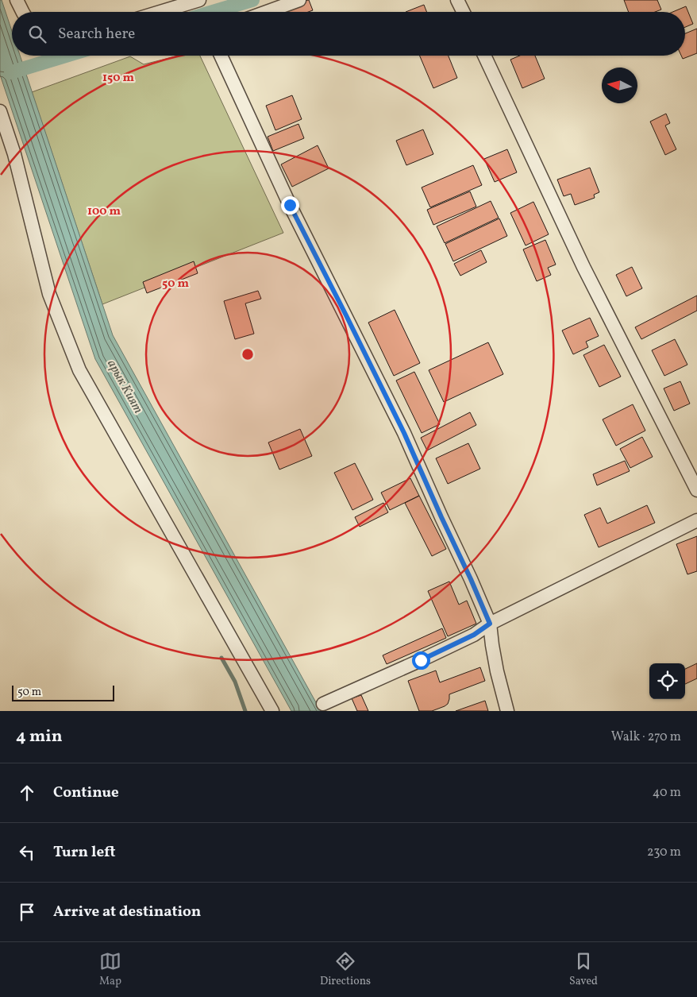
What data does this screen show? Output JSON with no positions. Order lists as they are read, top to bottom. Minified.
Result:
{"water":["арык Кият"],"scale_bar":"50 m","north":"left","page":{"search":"Search here","scale":"50 m","heading":["4 min","Walk · 270 m"],"list":[["Continue","40 m"],["Turn left","230 m"],"Arrive at destination"],"nav":["Map","Directions","Saved"]},"rings":["150 m","100 m","50 m"]}
